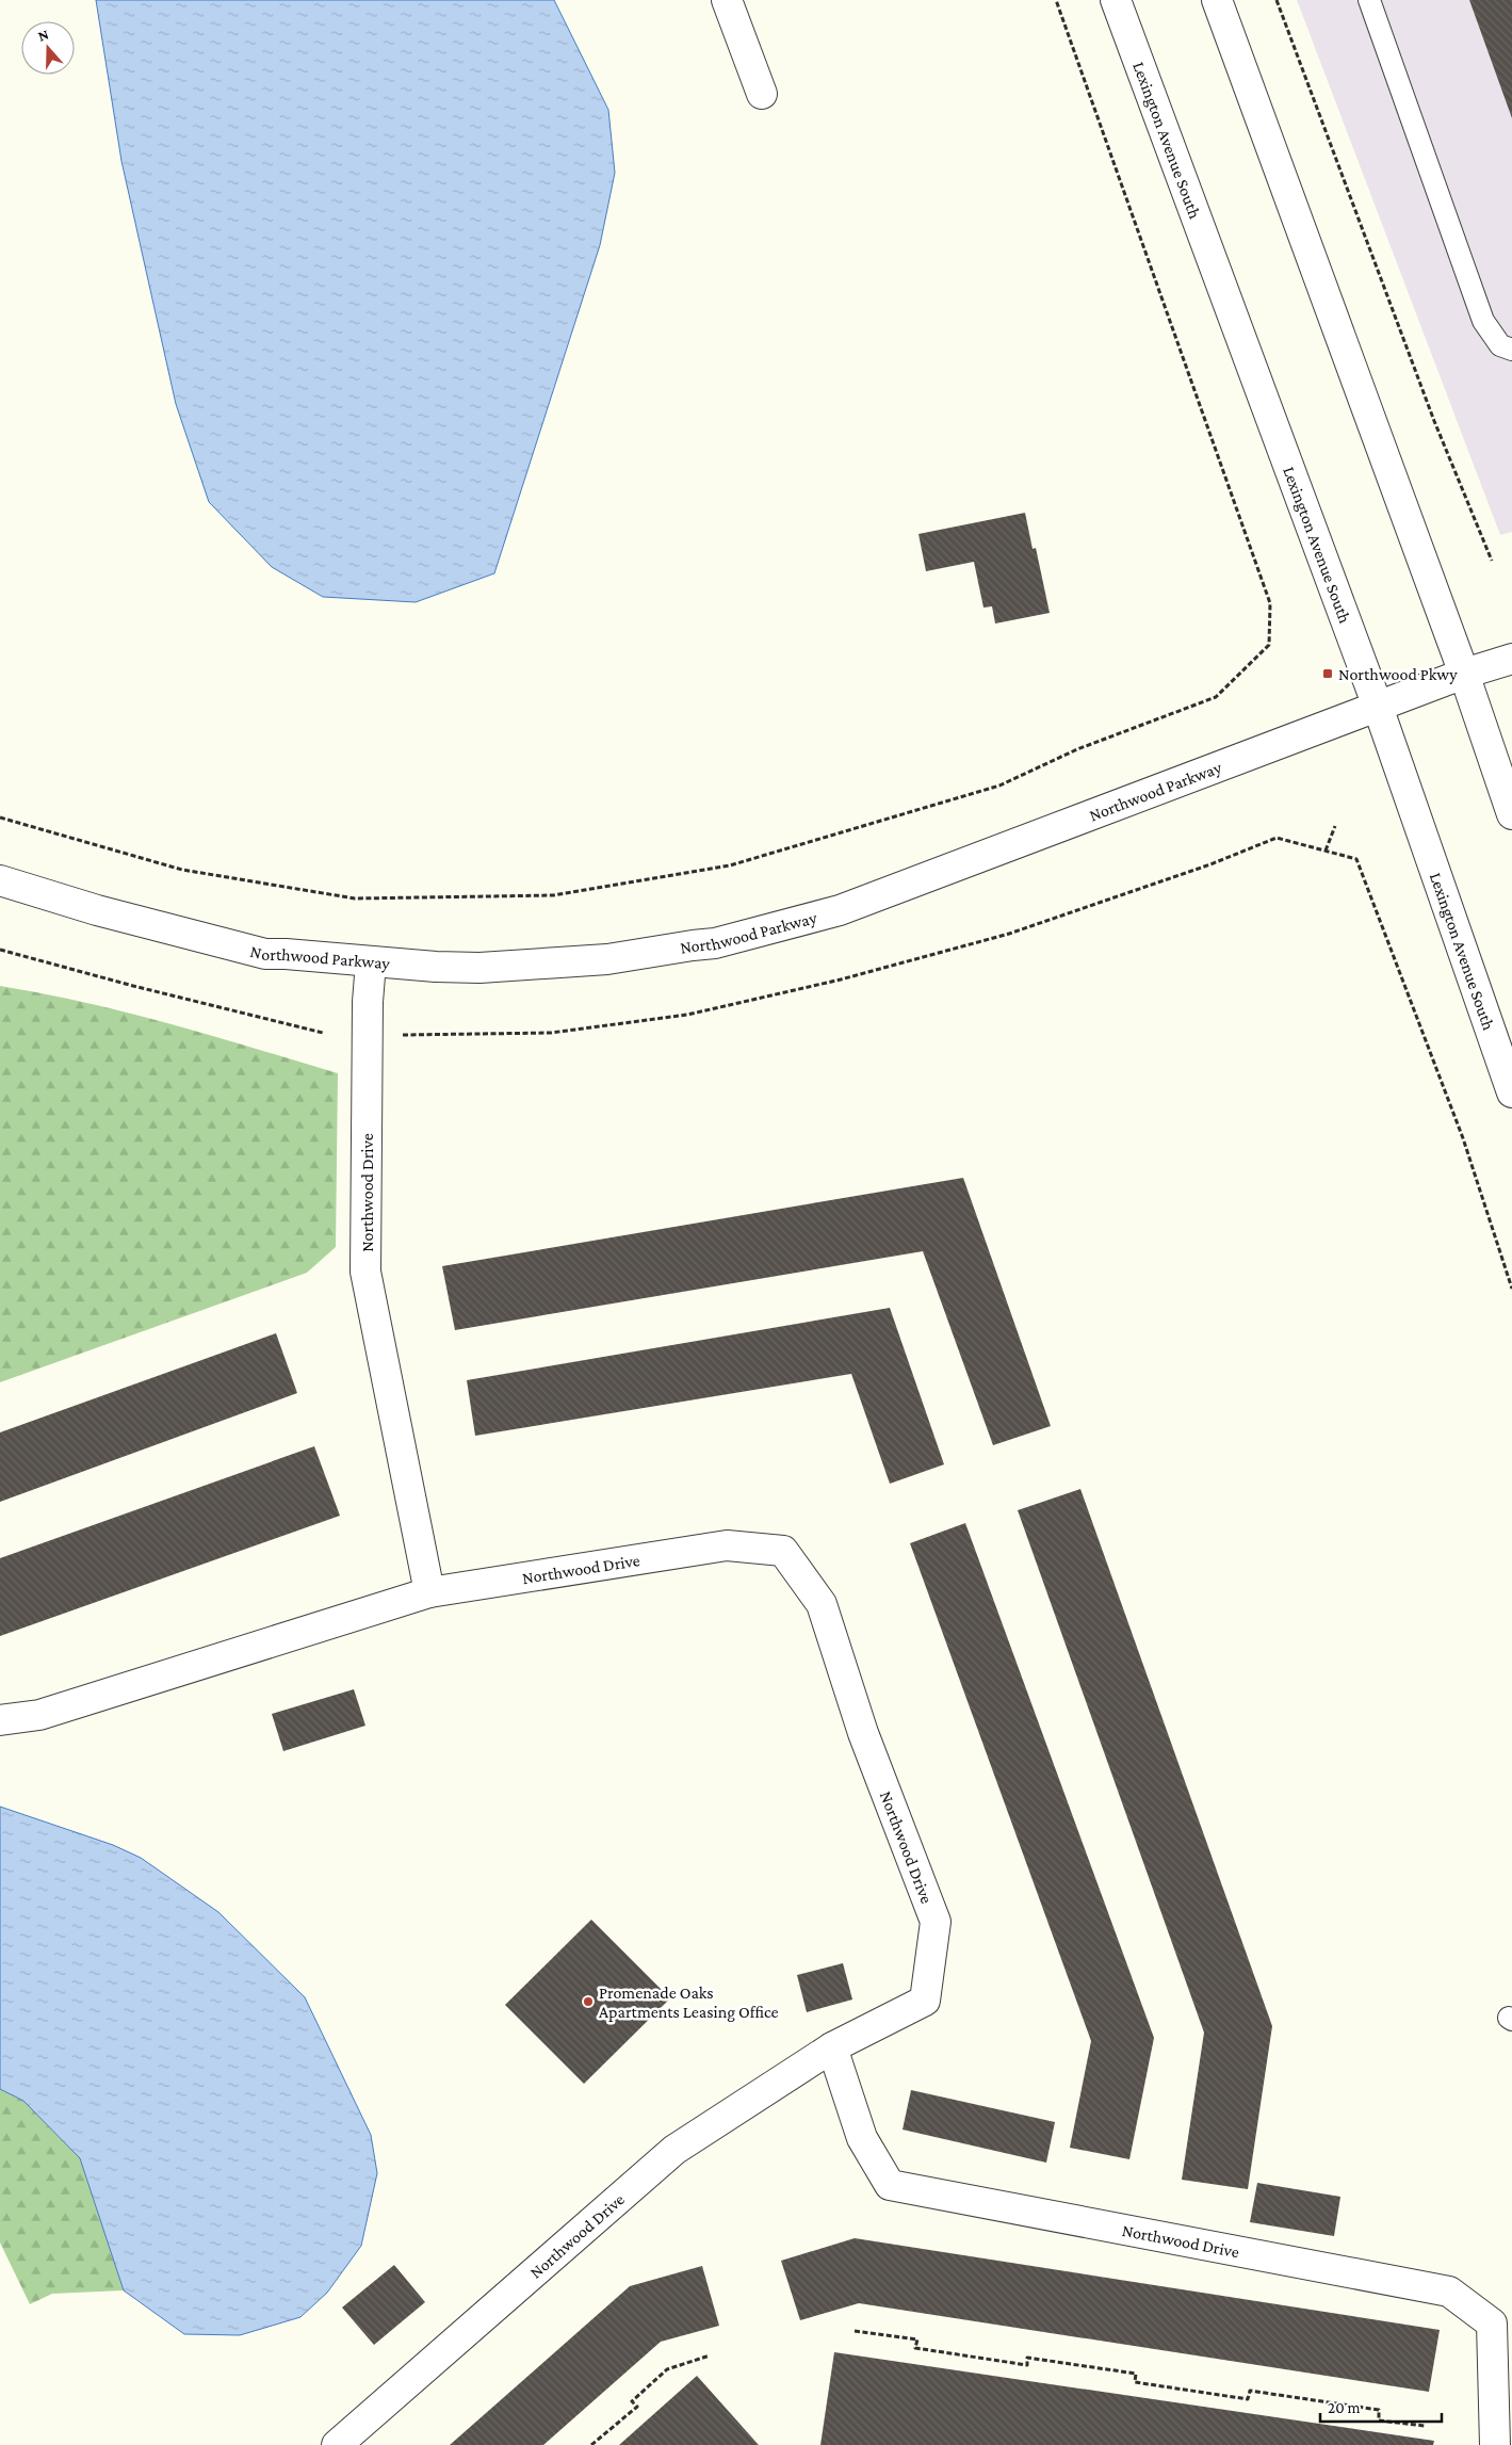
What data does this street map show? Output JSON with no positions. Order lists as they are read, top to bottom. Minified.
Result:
{"streets":{"street":["Lexington Avenue South","Northwood Parkway","Northwood Drive"]},"crossings":[["Lexington Avenue South","Northwood Parkway"],["Northwood Parkway","Northwood Drive"]],"places":{"transit":["Northwood Pkwy"],"other":["Promenade Oaks Apartments Leasing Office"]},"scale_bar":"20 m","north":"top"}
